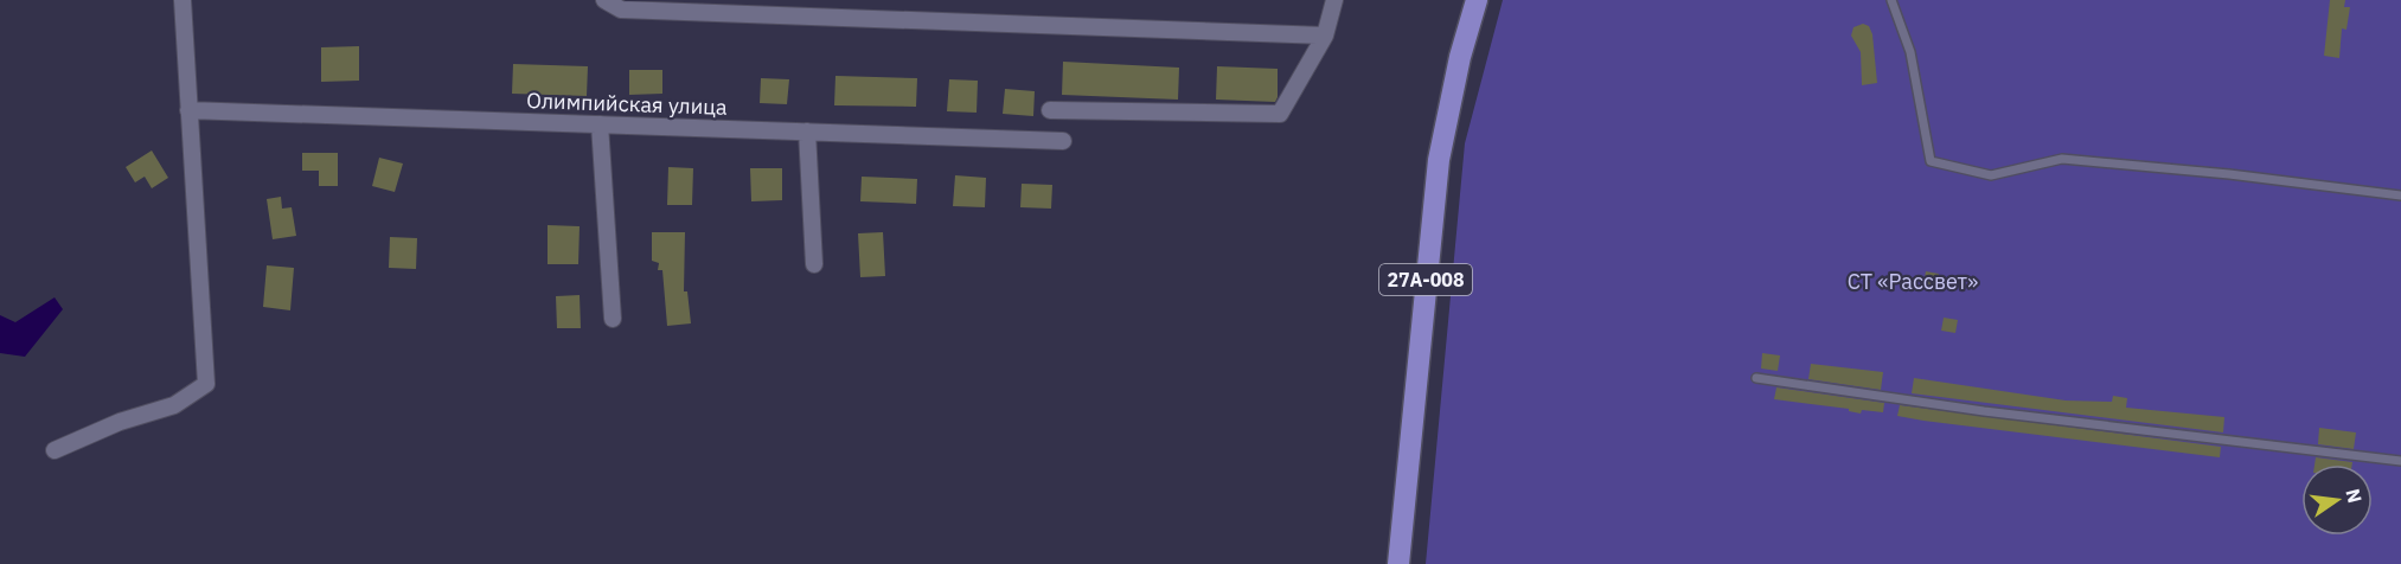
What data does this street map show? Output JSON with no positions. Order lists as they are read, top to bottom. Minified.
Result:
{"streets":{"main road":["27А-008"],"street":["Олимпийская улица"]},"parks":["СТ «Рассвет»"],"north":"right"}
